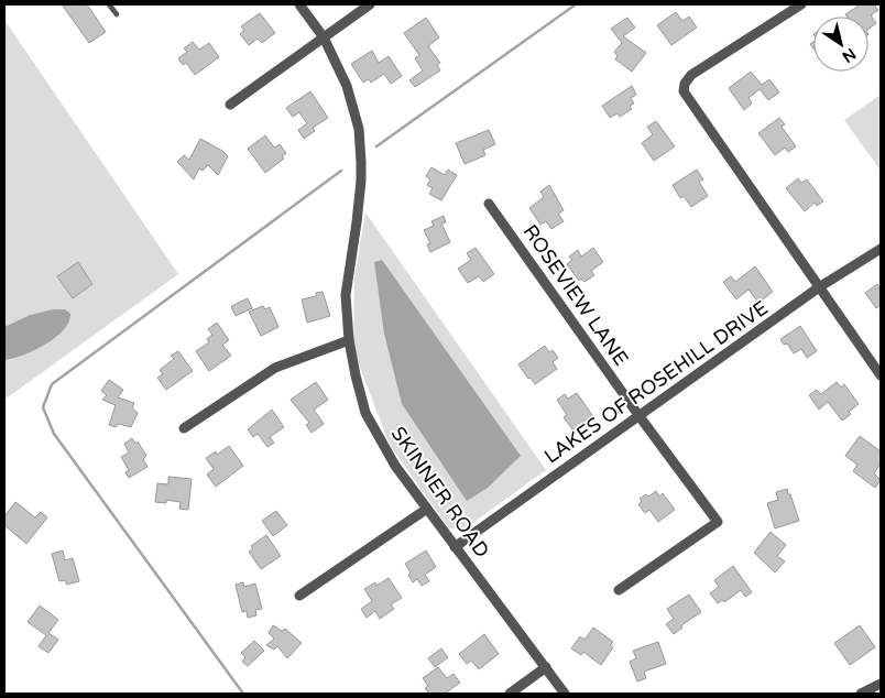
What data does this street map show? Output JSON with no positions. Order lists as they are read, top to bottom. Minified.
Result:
{"streets":{"street":["ROSEVIEW LANE","LAKES OF ROSEHILL DRIVE","SKINNER ROAD"]},"crossings":[["ROSEVIEW LANE","LAKES OF ROSEHILL DRIVE"],["LAKES OF ROSEHILL DRIVE","SKINNER ROAD"]],"north":"bottom right"}
